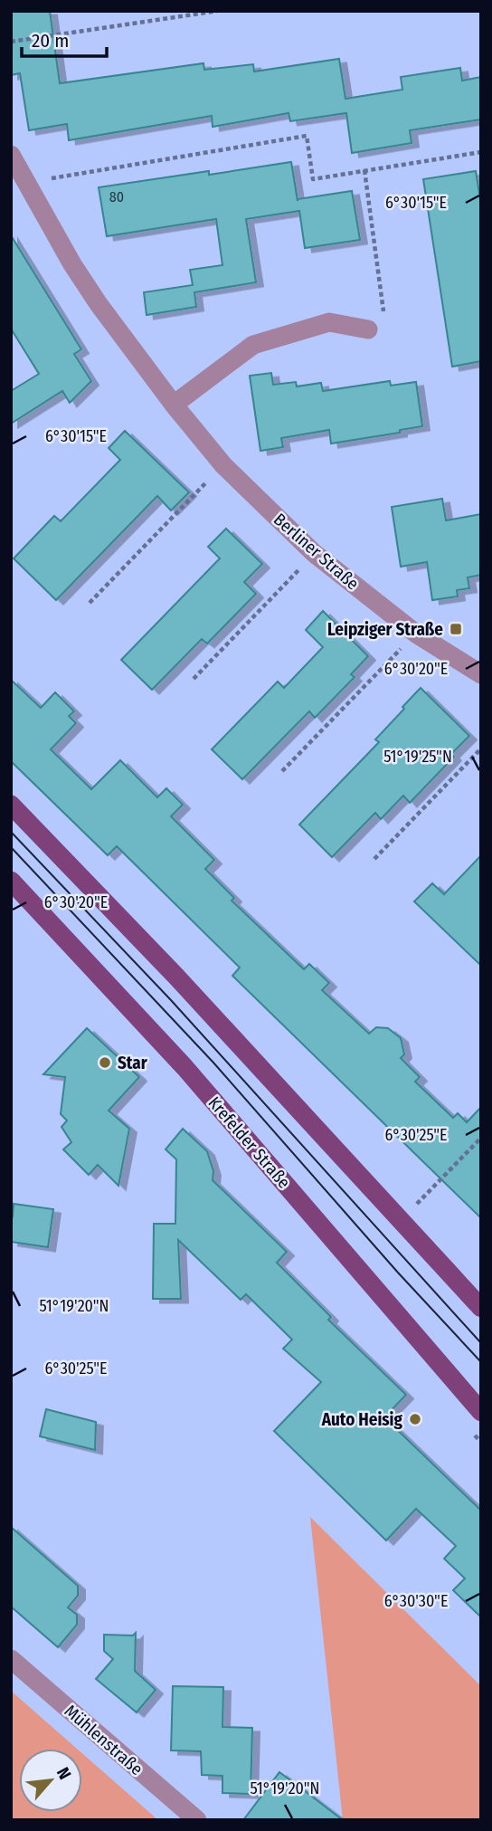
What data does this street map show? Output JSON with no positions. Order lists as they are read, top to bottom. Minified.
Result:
{"streets":{"main road":["Krefelder Straße"],"street":["Berliner Straße","Mühlenstraße"]},"places":{"transit":["Leipziger Straße"],"other":["Star","Auto Heisig"]},"house_numbers":["80"],"scale_bar":"20 m","north":"top right","coordinates":["6°30'15\"E","6°30'20\"E","51°19'25\"N","6°30'25\"E","51°19'20\"N","6°30'30\"E"]}
